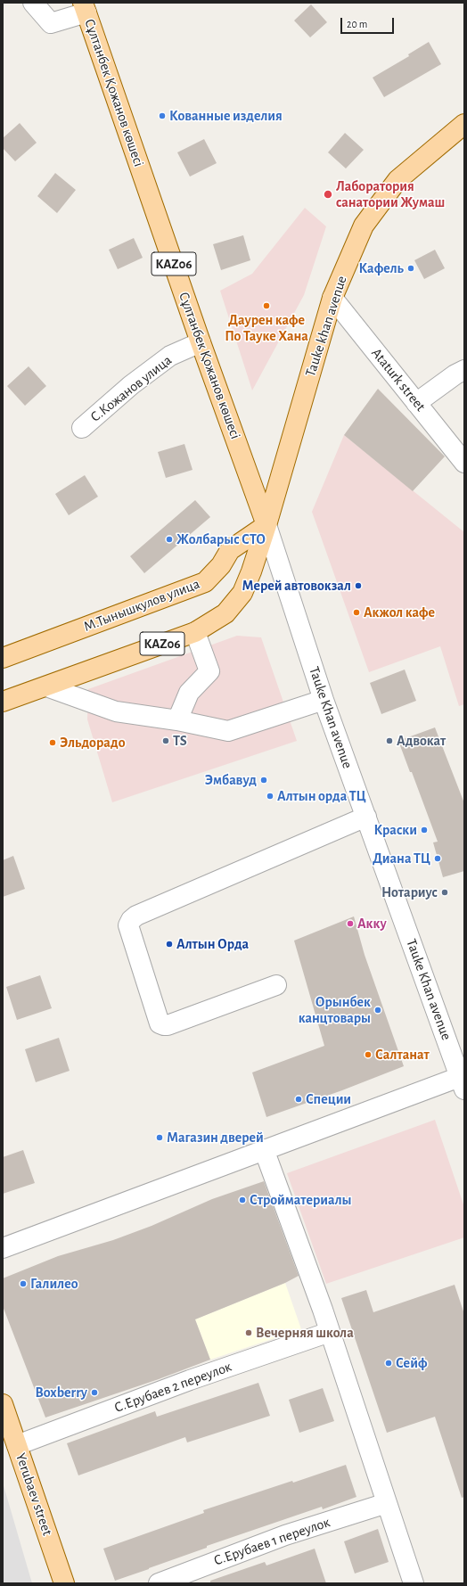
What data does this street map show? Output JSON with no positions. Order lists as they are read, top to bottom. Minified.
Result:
{"streets":{"main road":["Сұлтанбек Қожанов көшесі","KАZ06","Tauke khan avenue","М.Тынышкулов улица","Yerubaev street"],"street":["Ataturk street","С.Кожанов улица","Tauke Khan avenue","С.Ерубаев 2 переулок","С.Ерубаев 1 переулок"]},"crossings":[["Сұлтанбек Қожанов көшесі","KАZ06"],["Сұлтанбек Қожанов көшесі","Tauke khan avenue"],["Сұлтанбек Қожанов көшесі","С.Кожанов улица"],["Сұлтанбек Қожанов көшесі","М.Тынышкулов улица"],["Сұлтанбек Қожанов көшесі","Tauke Khan avenue"],["KАZ06","Tauke khan avenue"],["KАZ06","М.Тынышкулов улица"],["KАZ06","Tauke Khan avenue"],["Tauke khan avenue","Ataturk street"],["Tauke khan avenue","М.Тынышкулов улица"],["Tauke khan avenue","Tauke Khan avenue"],["М.Тынышкулов улица","Tauke Khan avenue"],["С.Ерубаев 2 переулок","Yerubaev street"]],"places":["Кованные изделия","Лаборатория санатории Жумаш","Кафель","Даурен кафе По Тауке Хана","Жолбарыс СТО","Мерей автовокзал","Акжол кафе","TS","Адвокат","Эльдорадо","Эмбавуд","Алтын орда ТЦ","Краски","Диана ТЦ","Нотариус","Акку","Алтын Орда","Орынбек канцтовары","Салтанат","Специи","Магазин дверей","Стройматериалы","Галилео","Вечерняя школа","Сейф","Boxberry"],"scale_bar":"20 m"}
